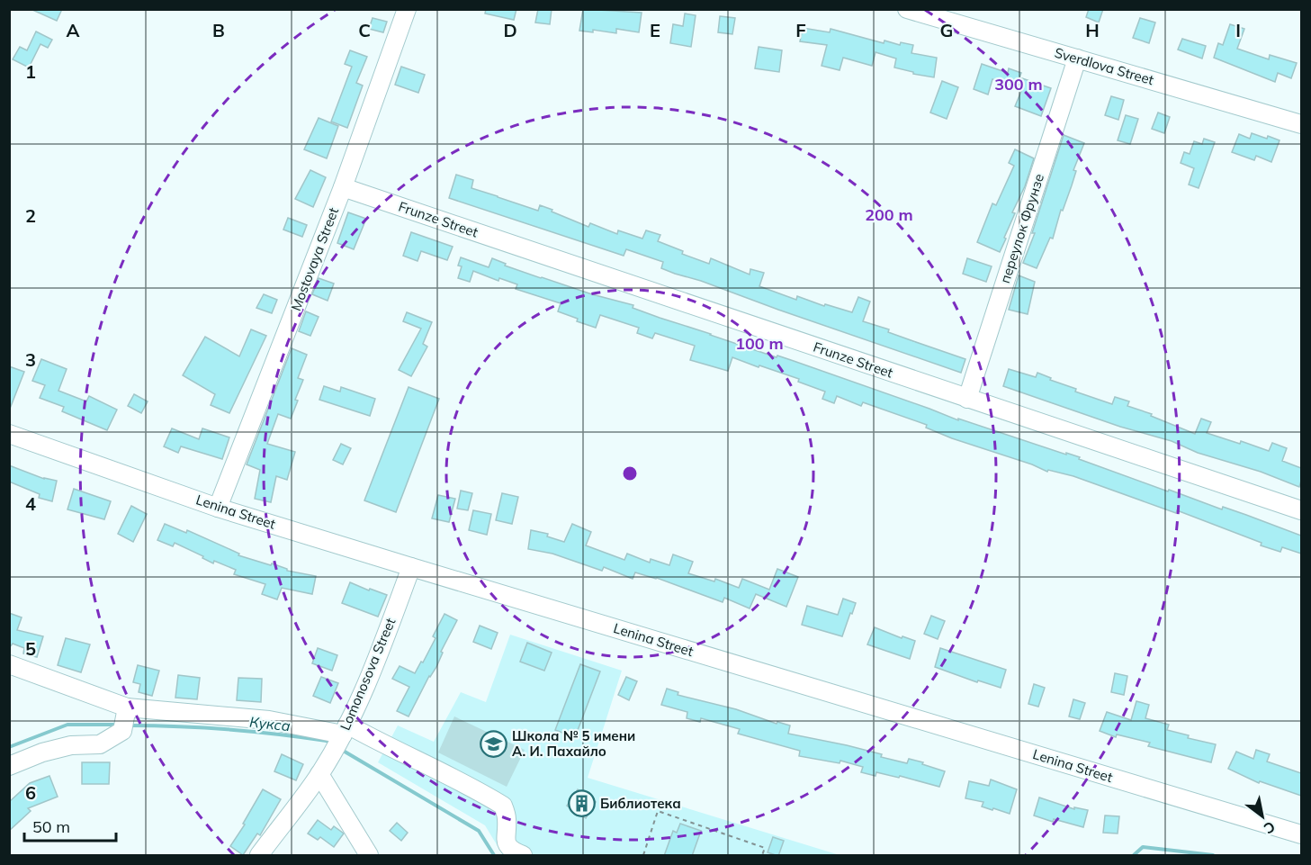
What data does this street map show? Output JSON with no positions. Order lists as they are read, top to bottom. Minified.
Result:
{"streets":{"street":["Sverdlova Street","Frunze Street","переулок Фрунзе","Mostovaya Street","Lenina Street","Lomonosova Street"]},"crossings":[["Sverdlova Street","переулок Фрунзе"],["Frunze Street","переулок Фрунзе"],["Frunze Street","Mostovaya Street"],["Mostovaya Street","Lenina Street"],["Lenina Street","Lomonosova Street"]],"water":["Кукса"],"places":{"school or university":["Школа № 5 имени А. И. Пахайло"],"building":["Библиотека"]},"scale_bar":"50 m","north":"bottom right","grid":{"columns":["A","B","C","D","E","F","G","H","I"],"rows":["1","2","3","4","5","6"]},"rings":["300 m","200 m","100 m"]}
